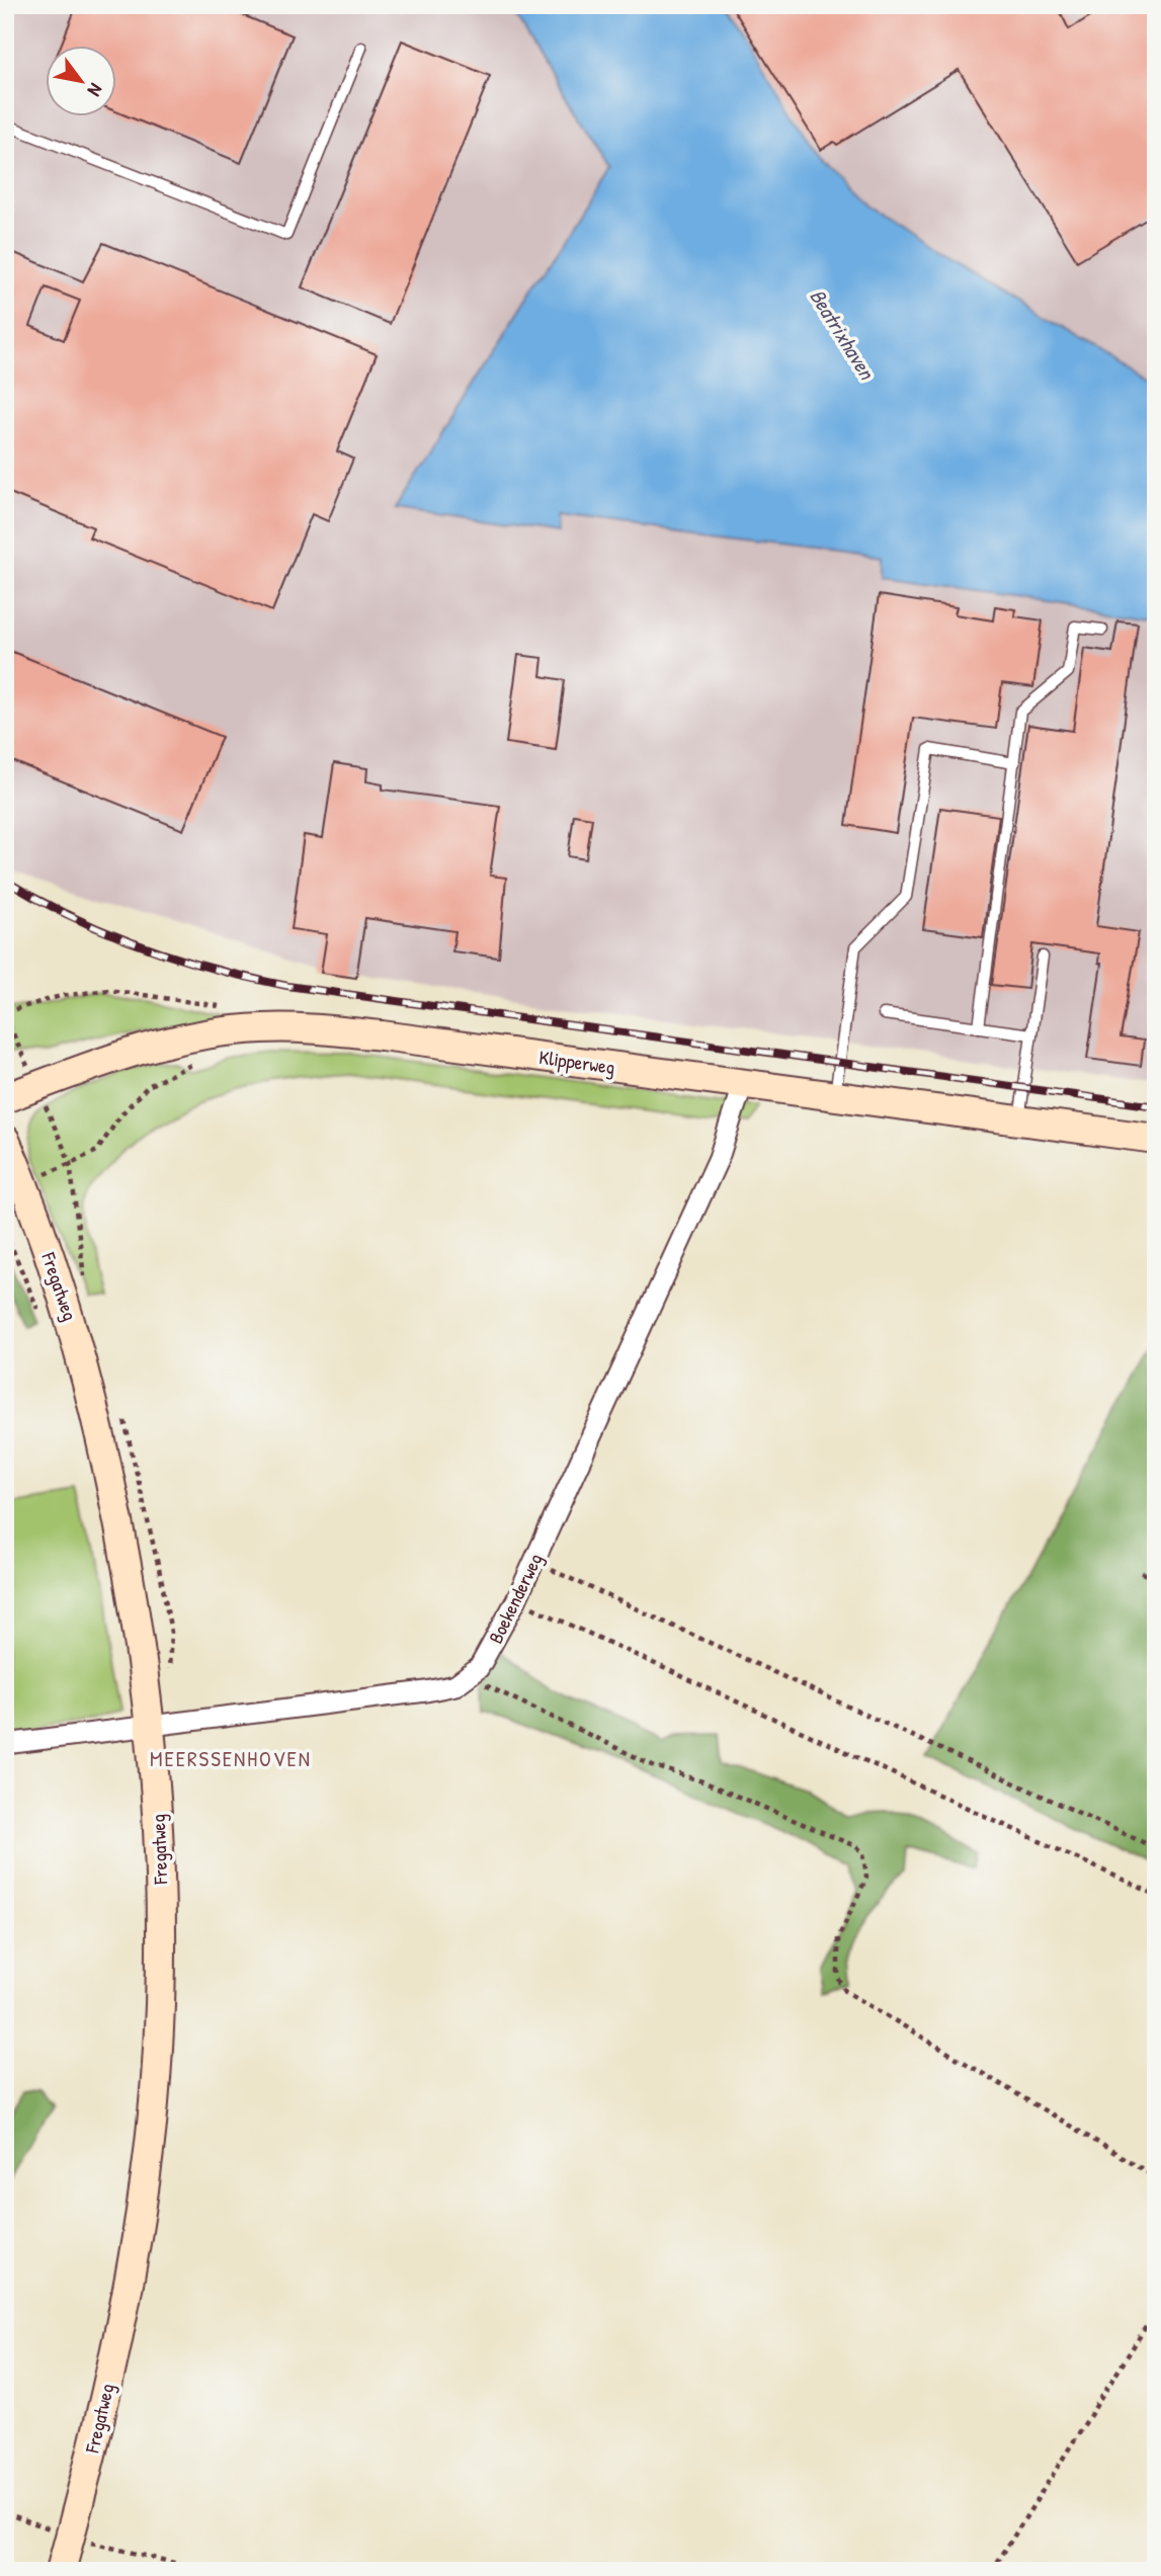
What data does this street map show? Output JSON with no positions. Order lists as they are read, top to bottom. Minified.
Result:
{"streets":{"street":["Klipperweg","Fregatweg","Boekenderweg"]},"crossings":[["Klipperweg","Boekenderweg"],["Fregatweg","Boekenderweg"]],"districts":["MEERSSENHOVEN"],"water":["Beatrixhaven"],"north":"bottom right"}
